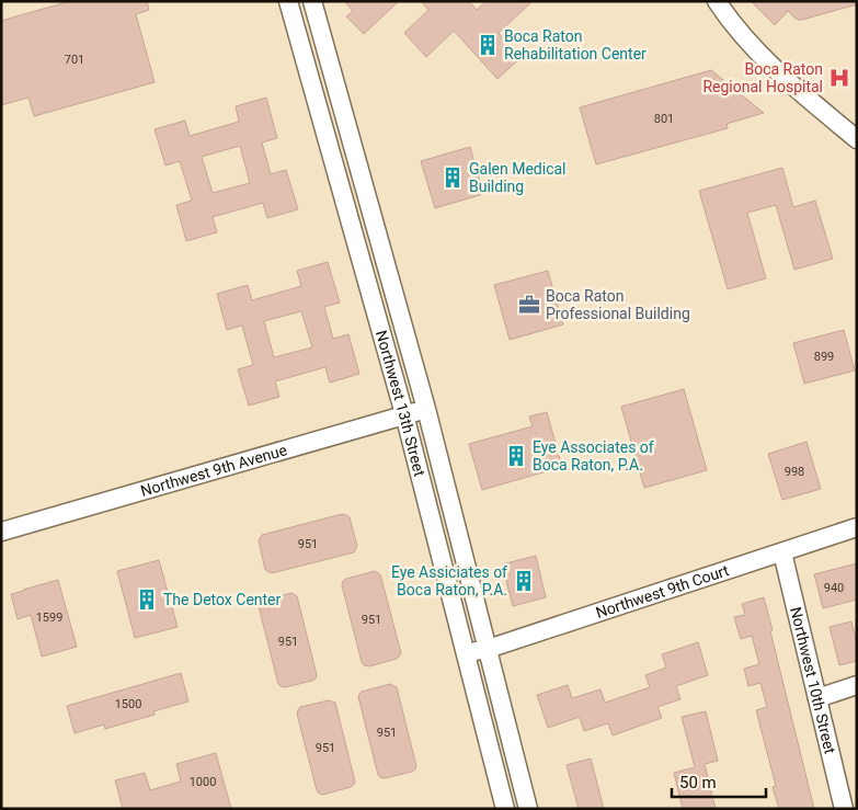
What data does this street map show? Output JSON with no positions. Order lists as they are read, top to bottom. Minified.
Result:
{"streets":{"street":["Northwest 13th Street","Northwest 9th Avenue","Northwest 9th Court","Northwest 10th Street"]},"crossings":[["Northwest 13th Street","Northwest 9th Avenue"],["Northwest 13th Street","Northwest 9th Court"],["Northwest 9th Court","Northwest 10th Street"]],"places":{"building":["Boca Raton Rehabilitation Center","Galen Medical Building","Eye Associates of Boca Raton, P.A.","Eye Assiciates of Boca Raton, P.A.","The Detox Center"],"hospital":["Boca Raton Regional Hospital"],"office":["Boca Raton Professional Building"]},"house_numbers":["701","801","899","998","951","940","1599","951","951","1500","951","951","1000"],"scale_bar":"50 m"}
